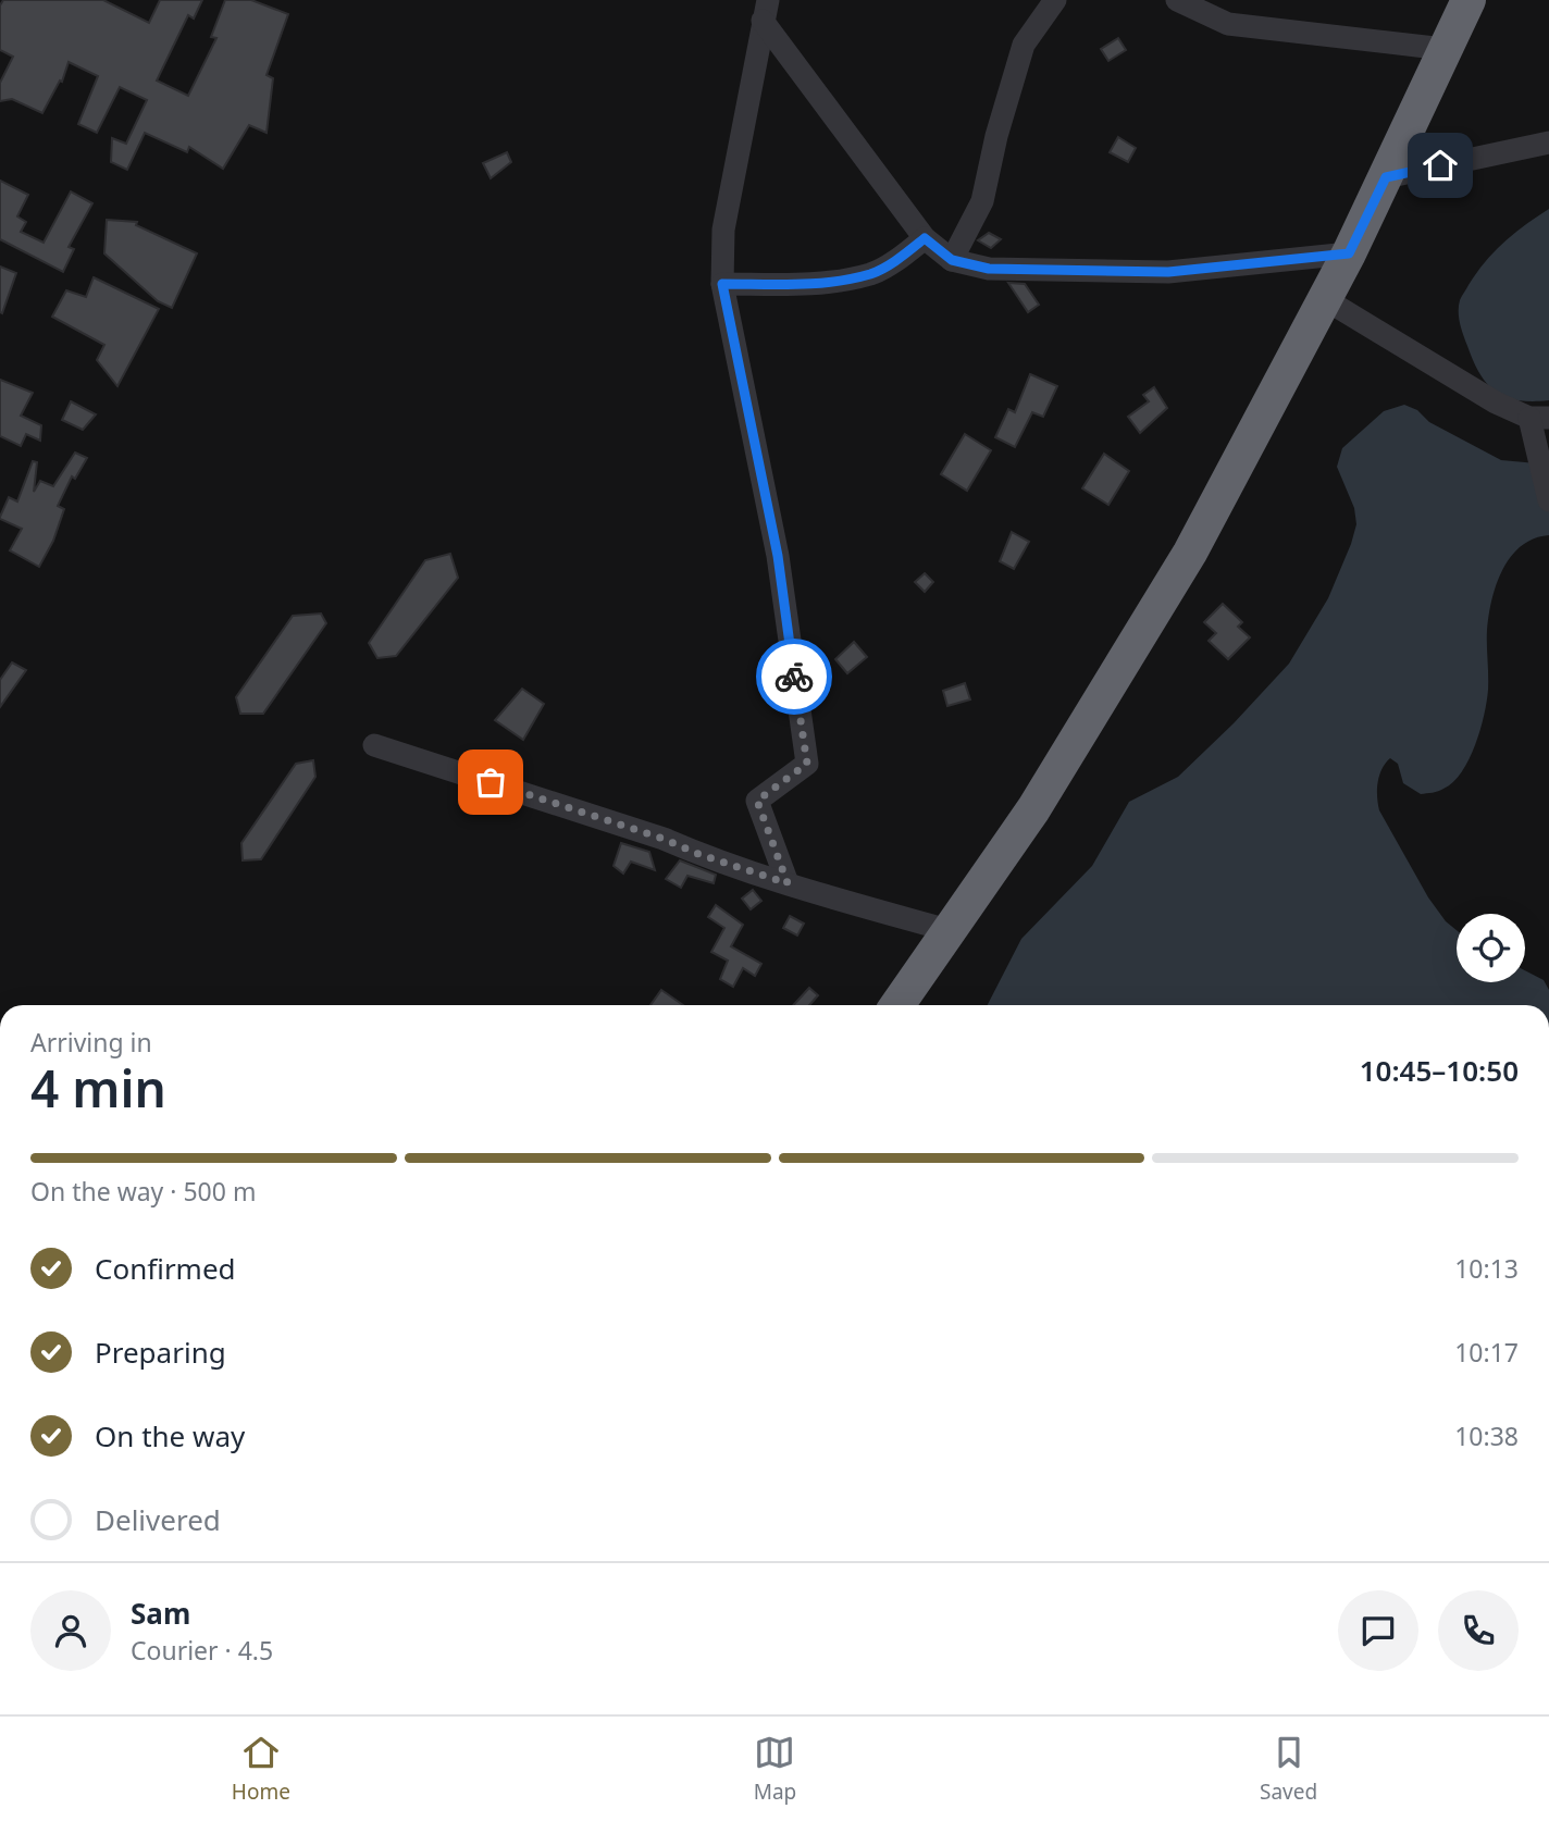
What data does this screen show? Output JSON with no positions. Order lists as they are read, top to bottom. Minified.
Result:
{"page":{"heading":["4 min","Arriving in","10:45–10:50"],"panel":["Sam","Courier · 4.5"],"bar":"On the way · 500 m","list":[["Confirmed","10:13"],["Preparing","10:17"],["On the way","10:38"],"Delivered"],"tabs":["Home","Map","Saved"]}}
